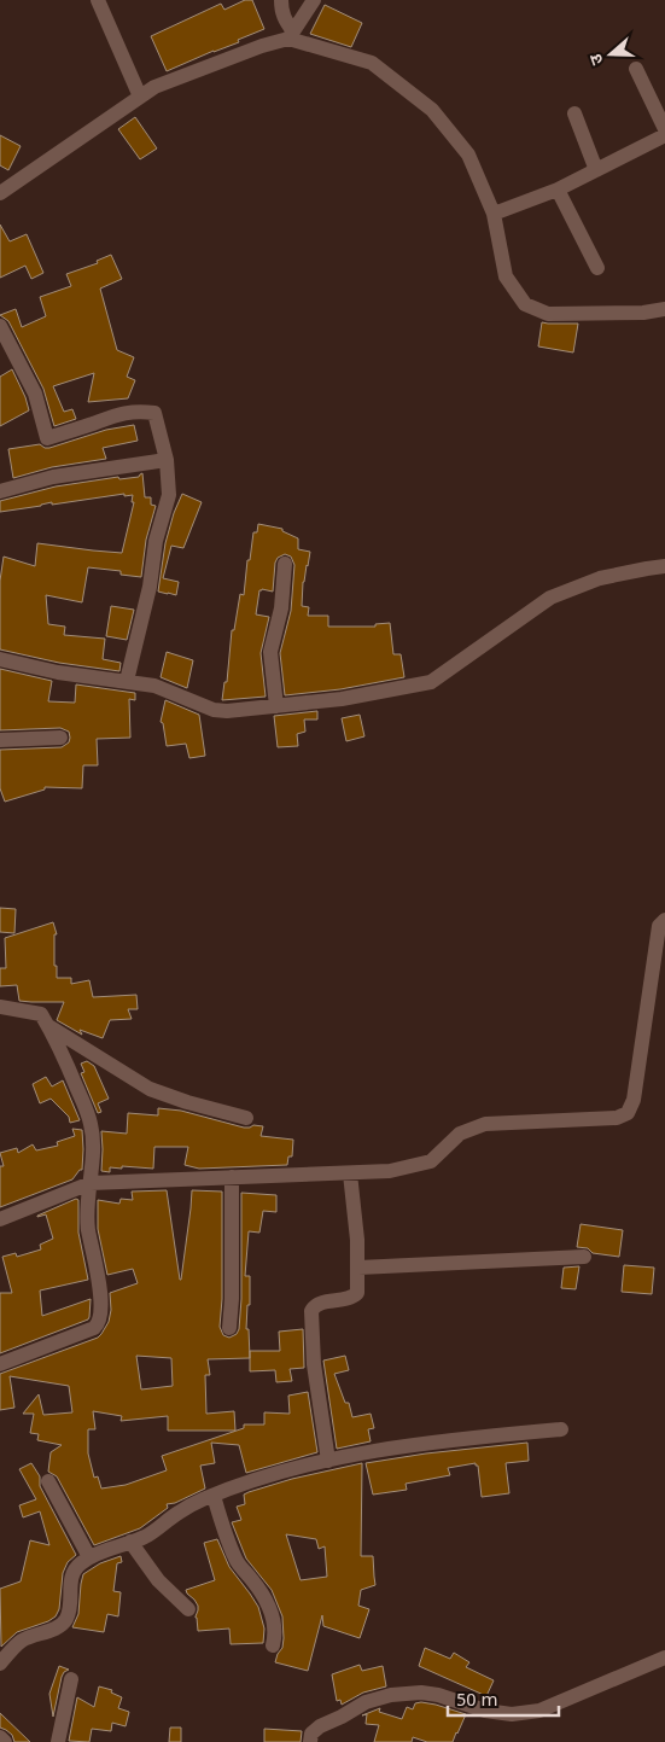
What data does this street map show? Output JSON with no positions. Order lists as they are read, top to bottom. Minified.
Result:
{"scale_bar":"50 m","north":"left"}
